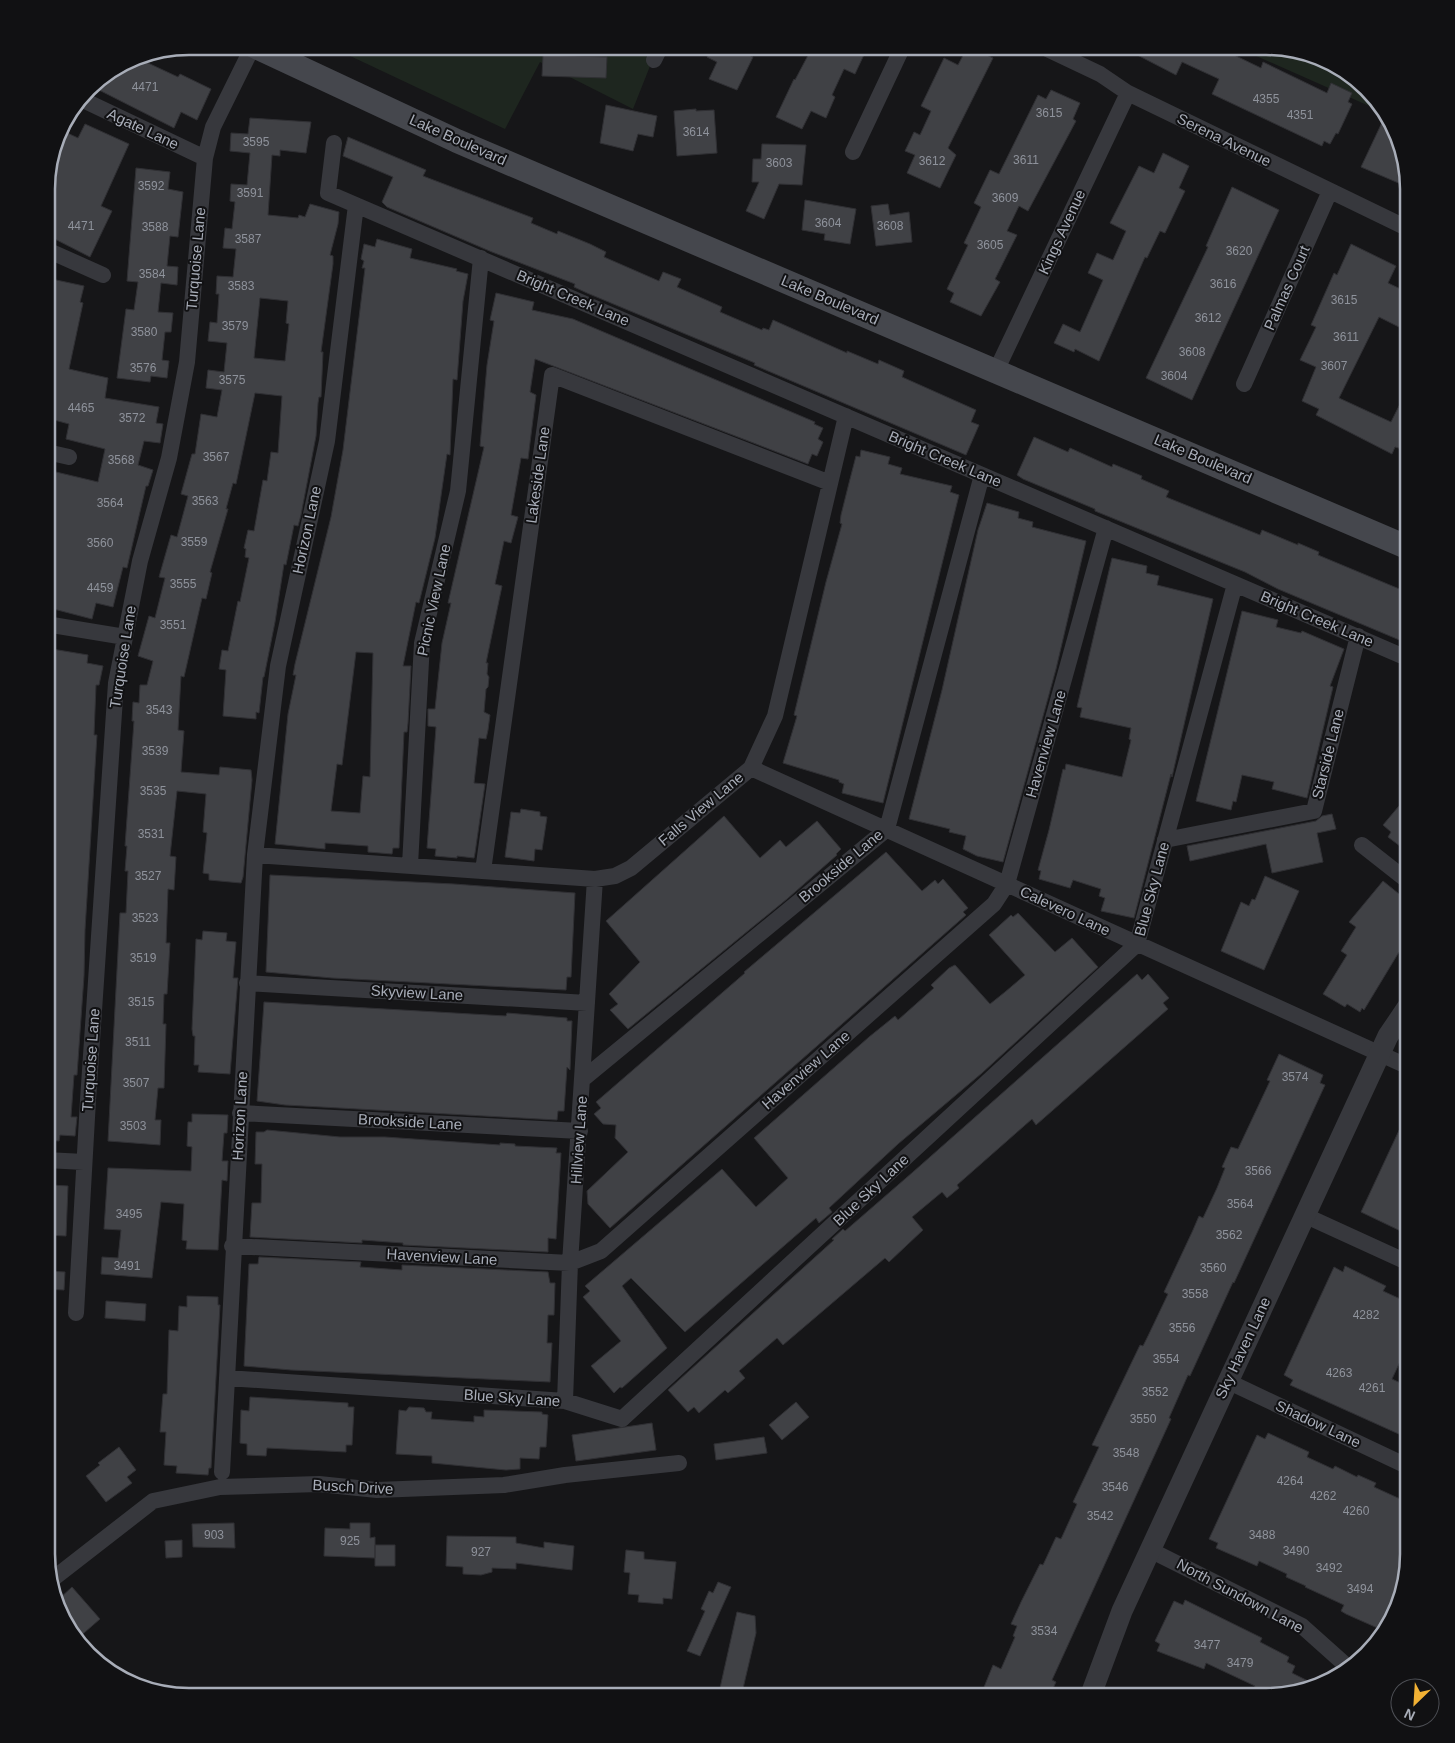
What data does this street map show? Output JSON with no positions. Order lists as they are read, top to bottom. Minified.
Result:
{"streets":{"main road":["Lake Boulevard"],"street":["Agate Lane","Serena Avenue","Kings Avenue","Turquoise Lane","Palmas Court","Bright Creek Lane","Lakeside Lane","Horizon Lane","Picnic View Lane","Havenview Lane","Starside Lane","Falls View Lane","Brookside Lane","Blue Sky Lane","Calevero Lane","Skyview Lane","Hillview Lane","Sky Haven Lane","Shadow Lane","Busch Drive","North Sundown Lane"]},"crossings":[["Agate Lane","Turquoise Lane"],["Lake Boulevard","Kings Avenue"],["Serena Avenue","Kings Avenue"],["Serena Avenue","Palmas Court"],["Bright Creek Lane","Horizon Lane"],["Bright Creek Lane","Picnic View Lane"],["Bright Creek Lane","Havenview Lane"],["Bright Creek Lane","Starside Lane"],["Bright Creek Lane","Falls View Lane"],["Bright Creek Lane","Brookside Lane"],["Bright Creek Lane","Blue Sky Lane"],["Lakeside Lane","Falls View Lane"],["Horizon Lane","Havenview Lane"],["Horizon Lane","Falls View Lane"],["Horizon Lane","Brookside Lane"],["Horizon Lane","Blue Sky Lane"],["Horizon Lane","Skyview Lane"],["Picnic View Lane","Falls View Lane"],["Havenview Lane","Calevero Lane"],["Havenview Lane","Hillview Lane"],["Starside Lane","Blue Sky Lane"],["Falls View Lane","Calevero Lane"],["Falls View Lane","Hillview Lane"],["Brookside Lane","Calevero Lane"],["Brookside Lane","Hillview Lane"],["Blue Sky Lane","Calevero Lane"],["Blue Sky Lane","Hillview Lane"],["Calevero Lane","Sky Haven Lane"],["Skyview Lane","Hillview Lane"],["Sky Haven Lane","Shadow Lane"],["Sky Haven Lane","North Sundown Lane"]],"house_numbers":["4471","4355","3615","4351","3614","3595","3611","3612","3603","3592","3591","3609","3604","4471","3608","3588","3587","3605","3620","3584","3616","3583","3615","3612","3579","3580","3611","3608","3607","3576","3604","3575","4465","3572","3567","3568","3563","3564","3559","3560","3555","4459","3551","3543","3539","3535","3531","3527","3523","3519","3515","3511","3574","3507","3503","3566","3564","3495","3562","3491","3560","3558","4282","3556","3554","4263","4261","3552","3550","3548","4264","3546","4262","4260","3542","903","3488","925","3490","927","3492","3494","3534","3477","3479"],"north":"bottom left"}
